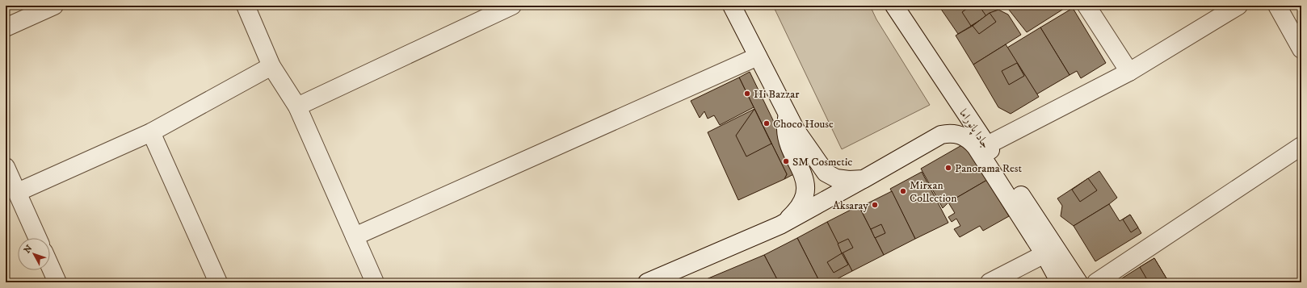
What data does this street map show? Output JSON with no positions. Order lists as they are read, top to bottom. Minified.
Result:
{"streets":{"street":["جادا پانوراما"]},"places":["Hi Bazzar","Choco House","SM Cosmetic","Panorama Rest","Mirxan Collection","Aksaray"],"north":"top left"}
